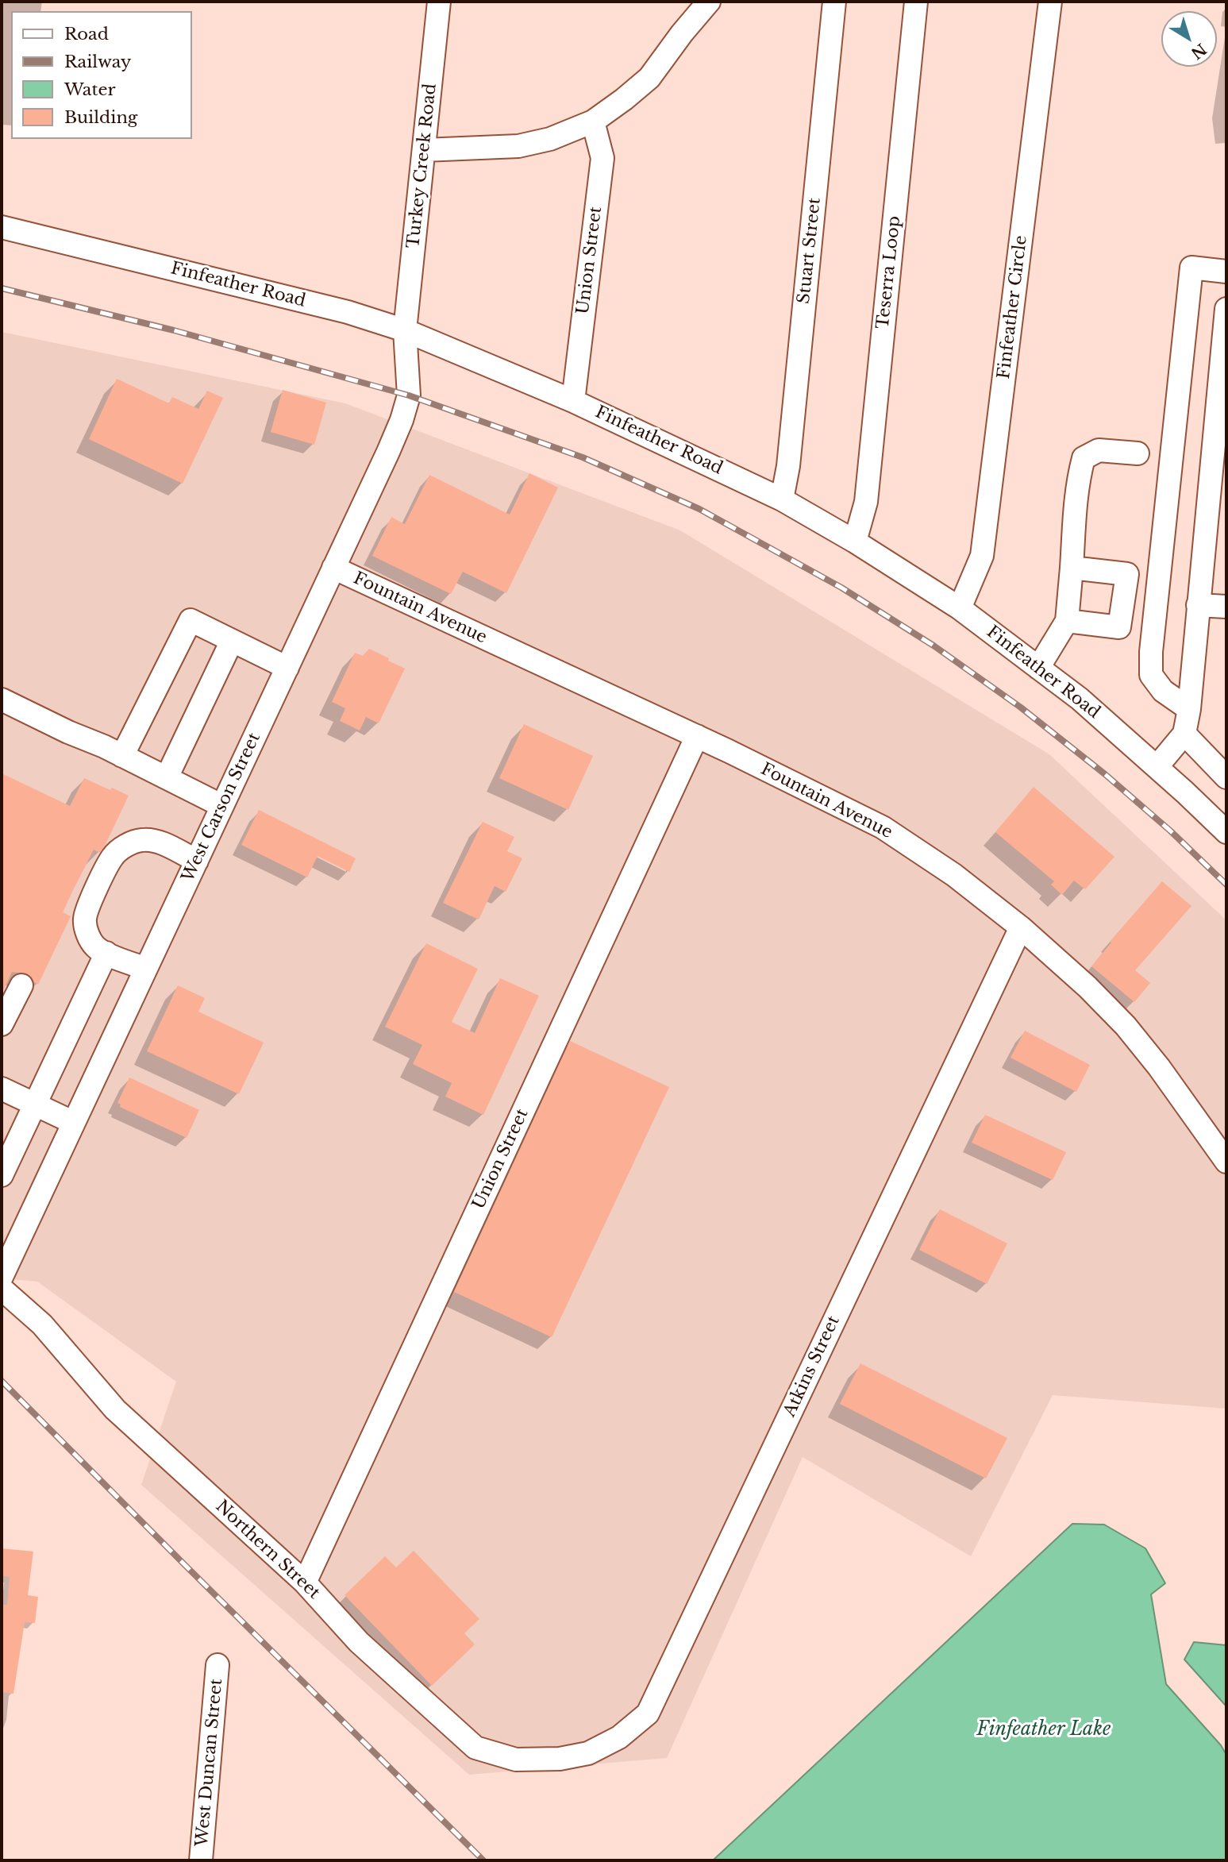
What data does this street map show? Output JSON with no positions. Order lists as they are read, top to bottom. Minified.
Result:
{"streets":{"street":["Turkey Creek Road","Stuart Street","Union Street","Teserra Loop","Finfeather Road","Finfeather Circle","Fountain Avenue","West Carson Street","Atkins Street","Northern Street","West Duncan Street"]},"crossings":[["Turkey Creek Road","Finfeather Road"],["Turkey Creek Road","West Carson Street"],["Stuart Street","Finfeather Road"],["Union Street","Finfeather Road"],["Union Street","Fountain Avenue"],["Union Street","Northern Street"],["Teserra Loop","Finfeather Road"],["Finfeather Road","Finfeather Circle"],["Finfeather Road","West Carson Street"],["Fountain Avenue","West Carson Street"],["Fountain Avenue","Atkins Street"],["Atkins Street","Northern Street"]],"water":["Finfeather Lake"],"legend":["Road","Railway","Water","Building"],"north":"bottom right"}
